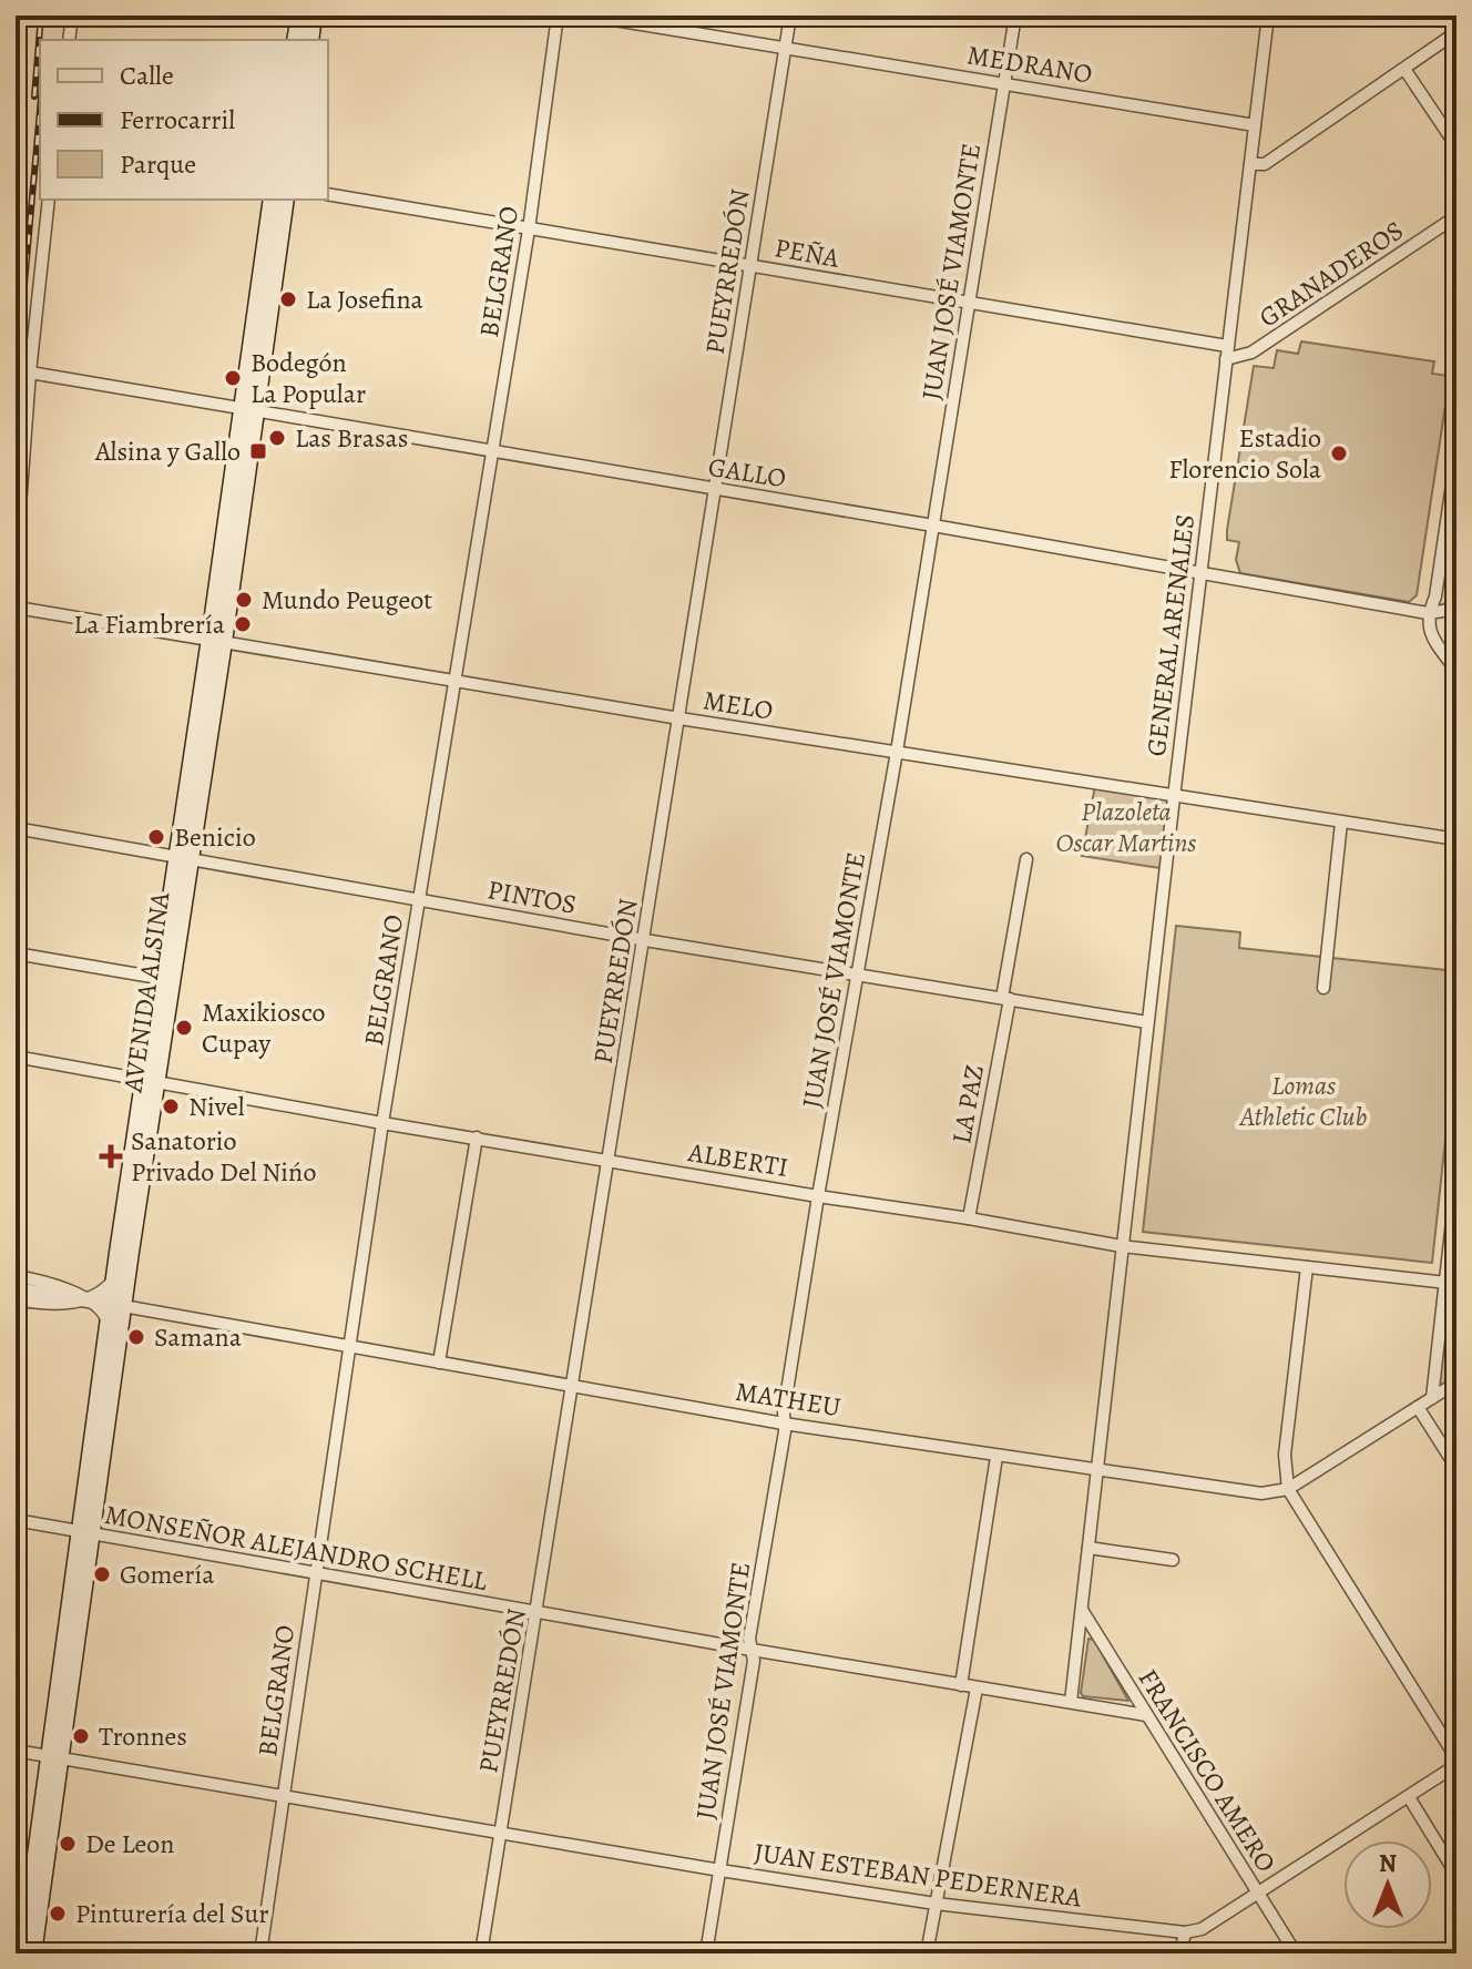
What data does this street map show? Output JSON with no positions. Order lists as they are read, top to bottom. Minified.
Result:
{"streets":{"main road":["AVENIDA ALSINA"],"street":["MEDRANO","PEÑA","BELGRANO","PUEYRREDÓN","JUAN JOSÉ VIAMONTE","GRANADEROS","GALLO","GENERAL ARENALES","MELO","PINTOS","LA PAZ","ALBERTI","MATHEU","MONSEÑOR ALEJANDRO SCHELL","FRANCISCO AMERO","JUAN ESTEBAN PEDERNERA"]},"crossings":[["MEDRANO","PUEYRREDÓN"],["MEDRANO","JUAN JOSÉ VIAMONTE"],["MEDRANO","GENERAL ARENALES"],["PEÑA","BELGRANO"],["PEÑA","PUEYRREDÓN"],["PEÑA","JUAN JOSÉ VIAMONTE"],["PEÑA","GENERAL ARENALES"],["BELGRANO","GALLO"],["BELGRANO","MELO"],["BELGRANO","PINTOS"],["BELGRANO","ALBERTI"],["BELGRANO","MATHEU"],["BELGRANO","MONSEÑOR ALEJANDRO SCHELL"],["BELGRANO","JUAN ESTEBAN PEDERNERA"],["PUEYRREDÓN","GALLO"],["PUEYRREDÓN","MELO"],["PUEYRREDÓN","PINTOS"],["PUEYRREDÓN","ALBERTI"],["PUEYRREDÓN","MATHEU"],["PUEYRREDÓN","MONSEÑOR ALEJANDRO SCHELL"],["PUEYRREDÓN","JUAN ESTEBAN PEDERNERA"],["JUAN JOSÉ VIAMONTE","GALLO"],["JUAN JOSÉ VIAMONTE","MELO"],["JUAN JOSÉ VIAMONTE","PINTOS"],["JUAN JOSÉ VIAMONTE","ALBERTI"],["JUAN JOSÉ VIAMONTE","MATHEU"],["JUAN JOSÉ VIAMONTE","MONSEÑOR ALEJANDRO SCHELL"],["JUAN JOSÉ VIAMONTE","JUAN ESTEBAN PEDERNERA"],["GRANADEROS","GENERAL ARENALES"],["GALLO","GENERAL ARENALES"],["GALLO","AVENIDA ALSINA"],["GENERAL ARENALES","MELO"],["GENERAL ARENALES","PINTOS"],["GENERAL ARENALES","ALBERTI"],["GENERAL ARENALES","MATHEU"],["MELO","AVENIDA ALSINA"],["PINTOS","AVENIDA ALSINA"],["PINTOS","LA PAZ"],["AVENIDA ALSINA","ALBERTI"],["AVENIDA ALSINA","MATHEU"],["AVENIDA ALSINA","MONSEÑOR ALEJANDRO SCHELL"],["AVENIDA ALSINA","JUAN ESTEBAN PEDERNERA"],["LA PAZ","ALBERTI"],["MONSEÑOR ALEJANDRO SCHELL","FRANCISCO AMERO"]],"parks":["Plazoleta Oscar Martins","Lomas Athletic Club"],"places":{"other":["La Josefina","Bodegón La Popular","Las Brasas","Estadio Florencio Sola","Mundo Peugeot","La Fiambrería","Benicio","Maxikiosco Cupay","Nivel","Samana","Gomería","Tronnes","De Leon","Pinturería del Sur"],"transit":["Alsina y Gallo"],"health":["Sanatorio Privado Del Nińo"]},"legend":["Calle","Ferrocarril","Parque"],"north":"top"}
